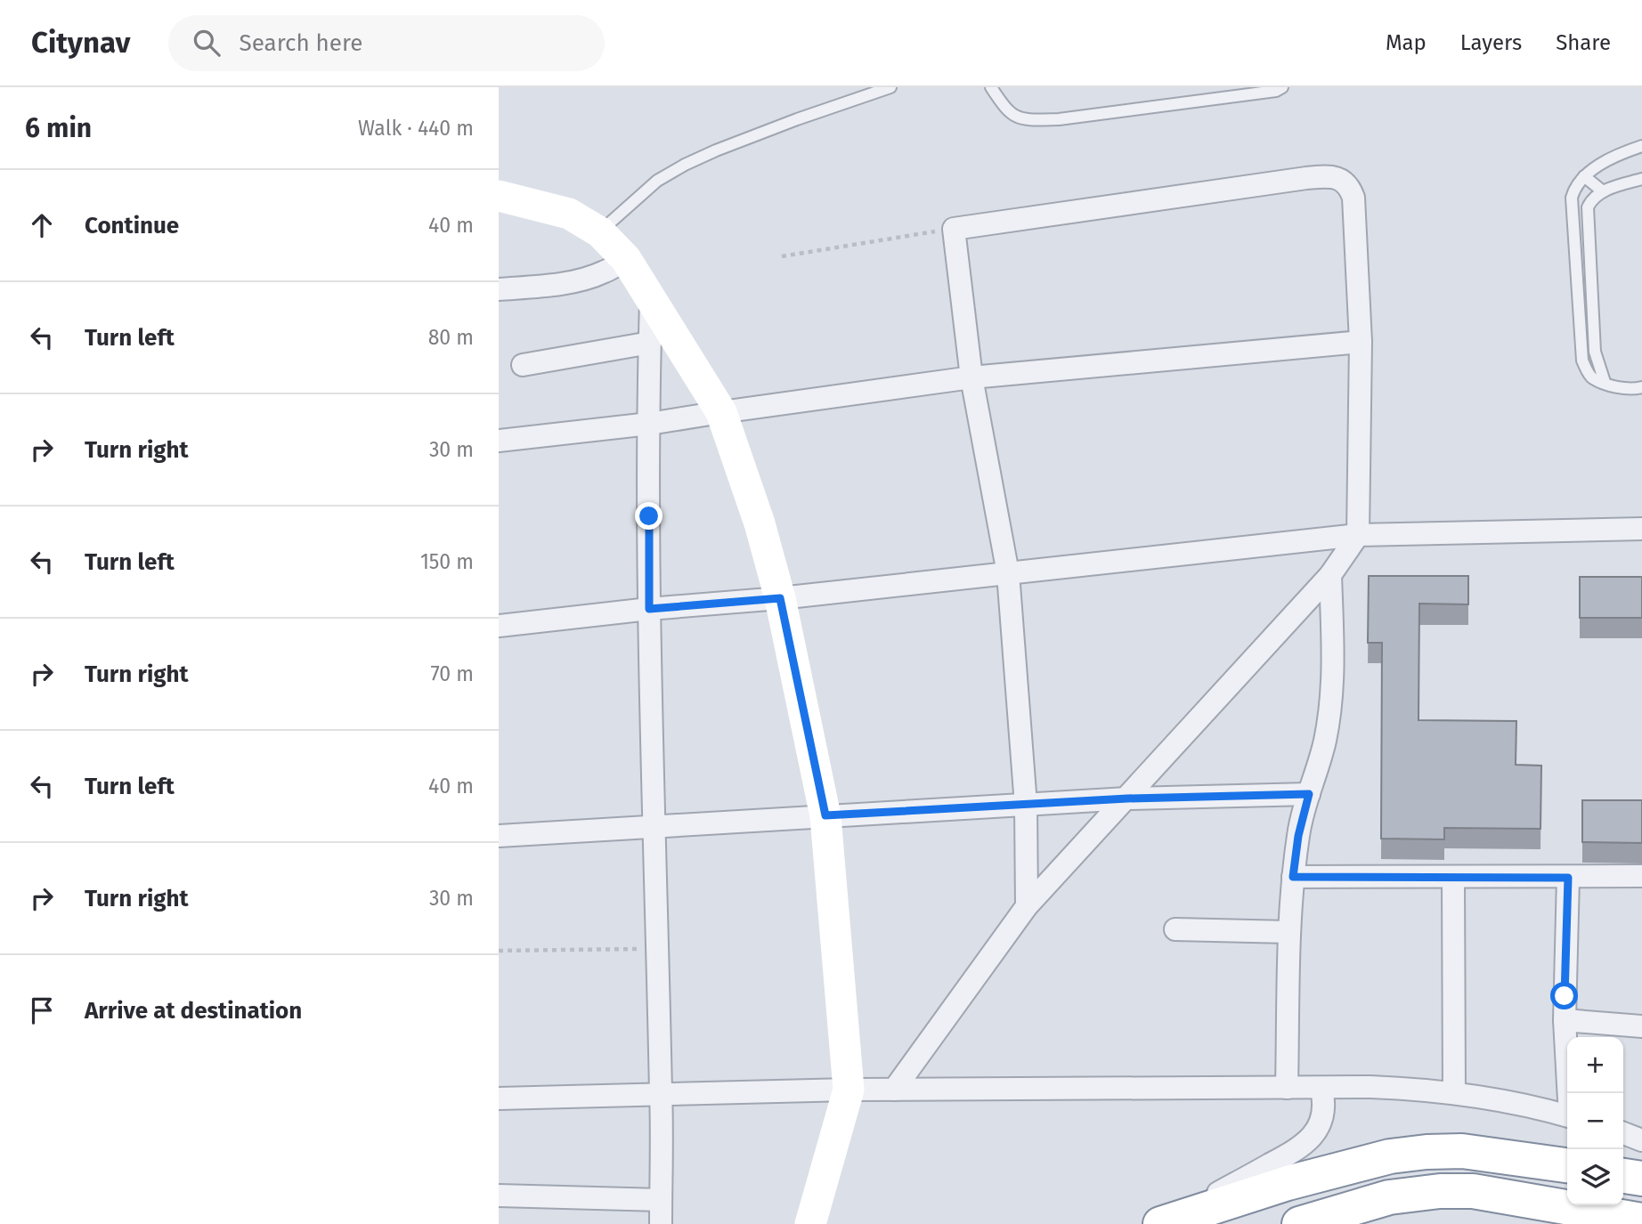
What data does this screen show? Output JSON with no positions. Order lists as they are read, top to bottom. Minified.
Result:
{"page":{"header":"Citynav","search":"Search here","nav":["Map","Layers","Share"],"heading":["6 min","Walk · 440 m"],"list":[["Continue","40 m"],["Turn left","80 m"],["Turn right","30 m"],["Turn left","150 m"],["Turn right","70 m"],["Turn left","40 m"],["Turn right","30 m"],"Arrive at destination"],"map_buttons":["+","−"]}}
